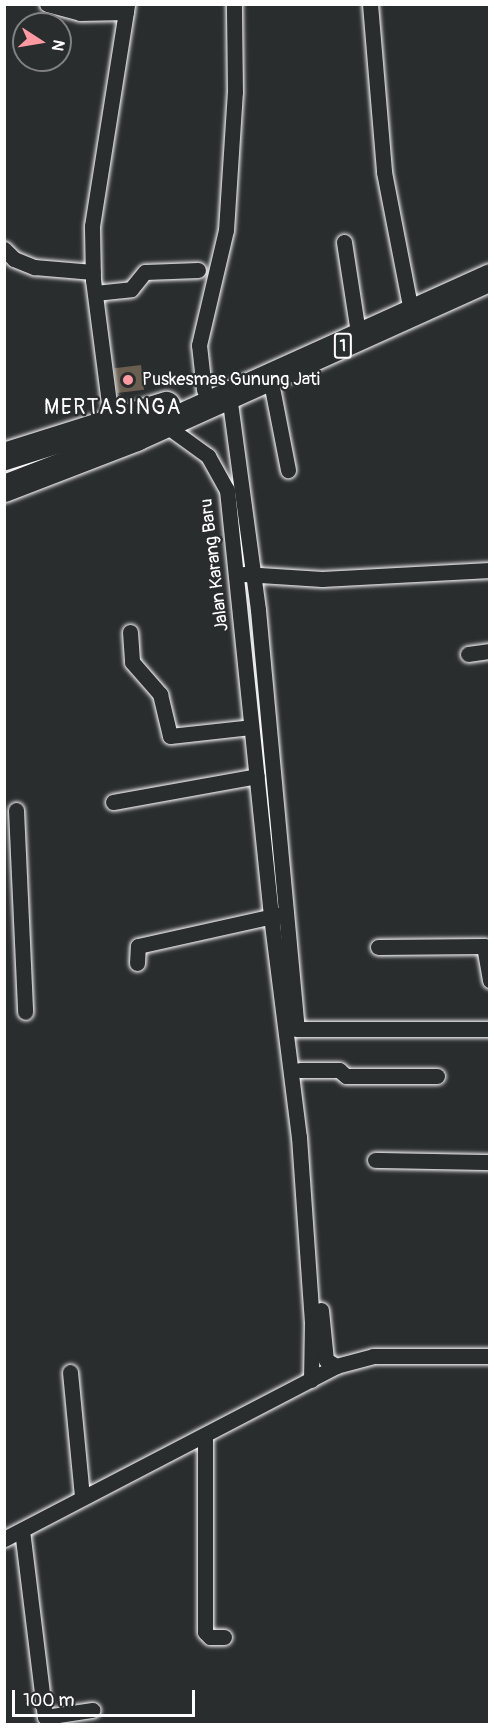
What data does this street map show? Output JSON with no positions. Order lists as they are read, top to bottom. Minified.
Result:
{"streets":{"highway":["1"],"street":["Jalan Karang Baru"]},"crossings":[["1","Jalan Karang Baru"]],"districts":["MERTASINGA"],"places":["Puskesmas Gunung Jati"],"scale_bar":"100 m","north":"right"}
